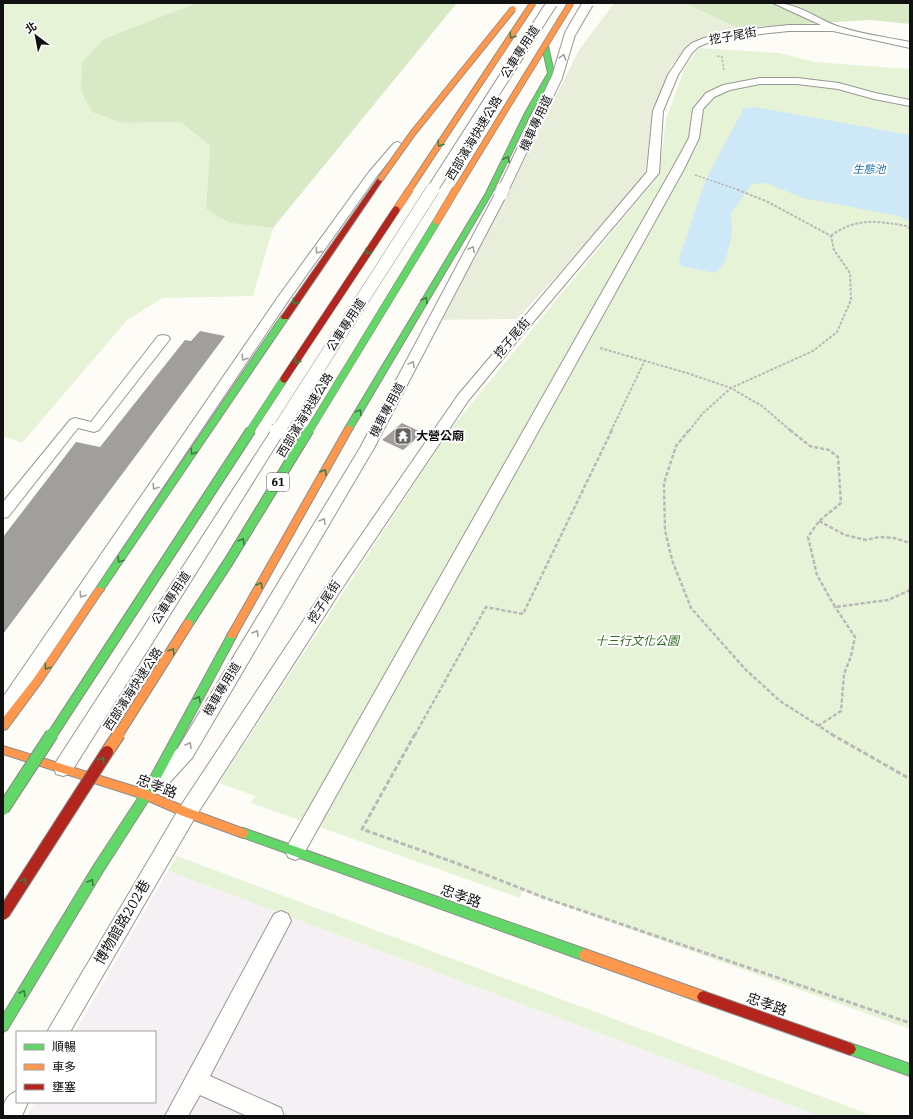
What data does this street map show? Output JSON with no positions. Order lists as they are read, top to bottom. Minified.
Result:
{"streets":{"main road":["西部濱海快速公路","61","忠孝路"],"lane":["挖子尾街","公車專用道","機車專用道","博物館路202巷"]},"crossings":[["挖子尾街","忠孝路"],["挖子尾街","博物館路202巷"],["公車專用道","忠孝路"],["機車專用道","忠孝路"],["西部濱海快速公路","61"],["忠孝路","博物館路202巷"]],"water":["生態池"],"parks":["十三行文化公園"],"places":{"temple":["大營公廟"]},"legend":["順暢","車多","壅塞"],"north":"top left"}
